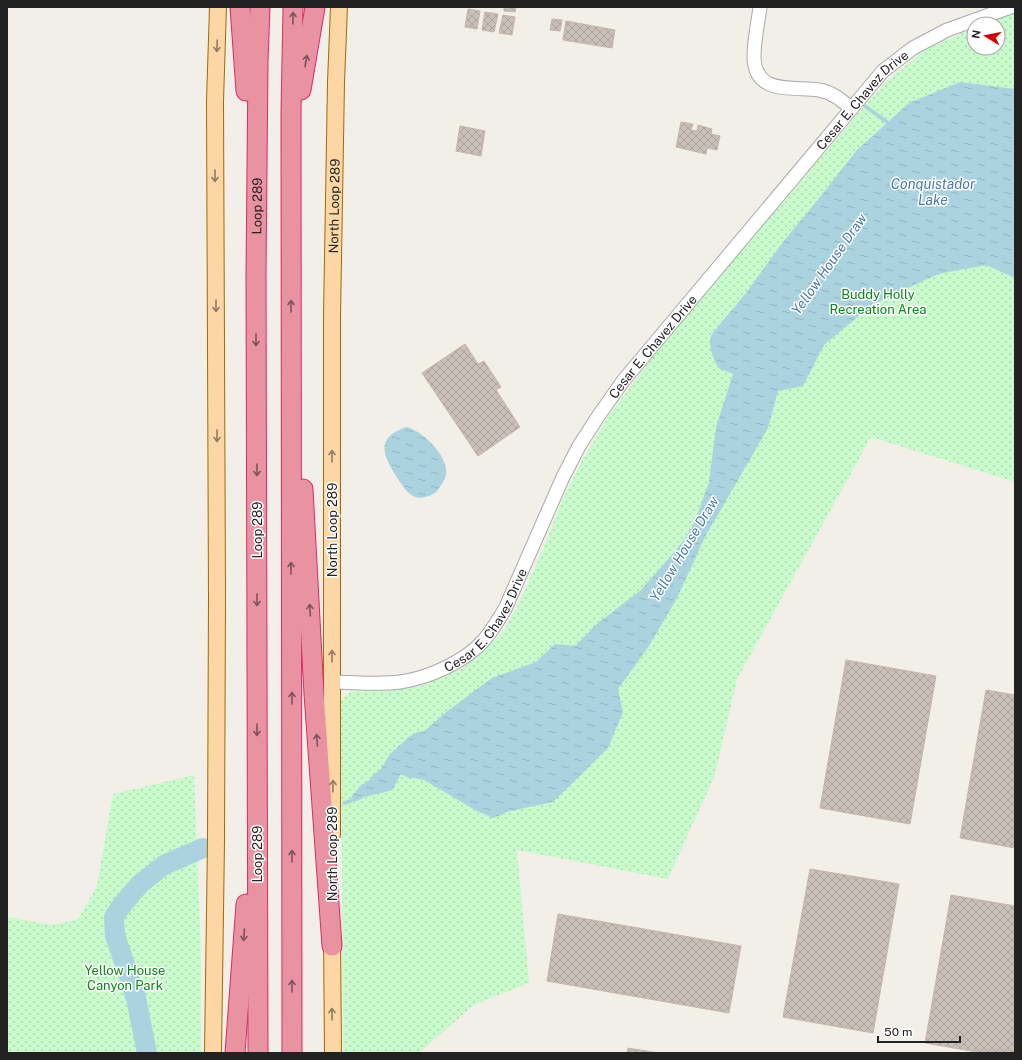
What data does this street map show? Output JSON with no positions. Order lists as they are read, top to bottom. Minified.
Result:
{"streets":{"highway":["Loop 289"],"main road":["North Loop 289"],"street":["Cesar E. Chavez Drive"]},"crossings":[["Cesar E. Chavez Drive","North Loop 289"]],"water":["Conquistador Lake","Yellow House Draw"],"parks":["Buddy Holly Recreation Area","Yellow House Canyon Park"],"scale_bar":"50 m","north":"left"}
